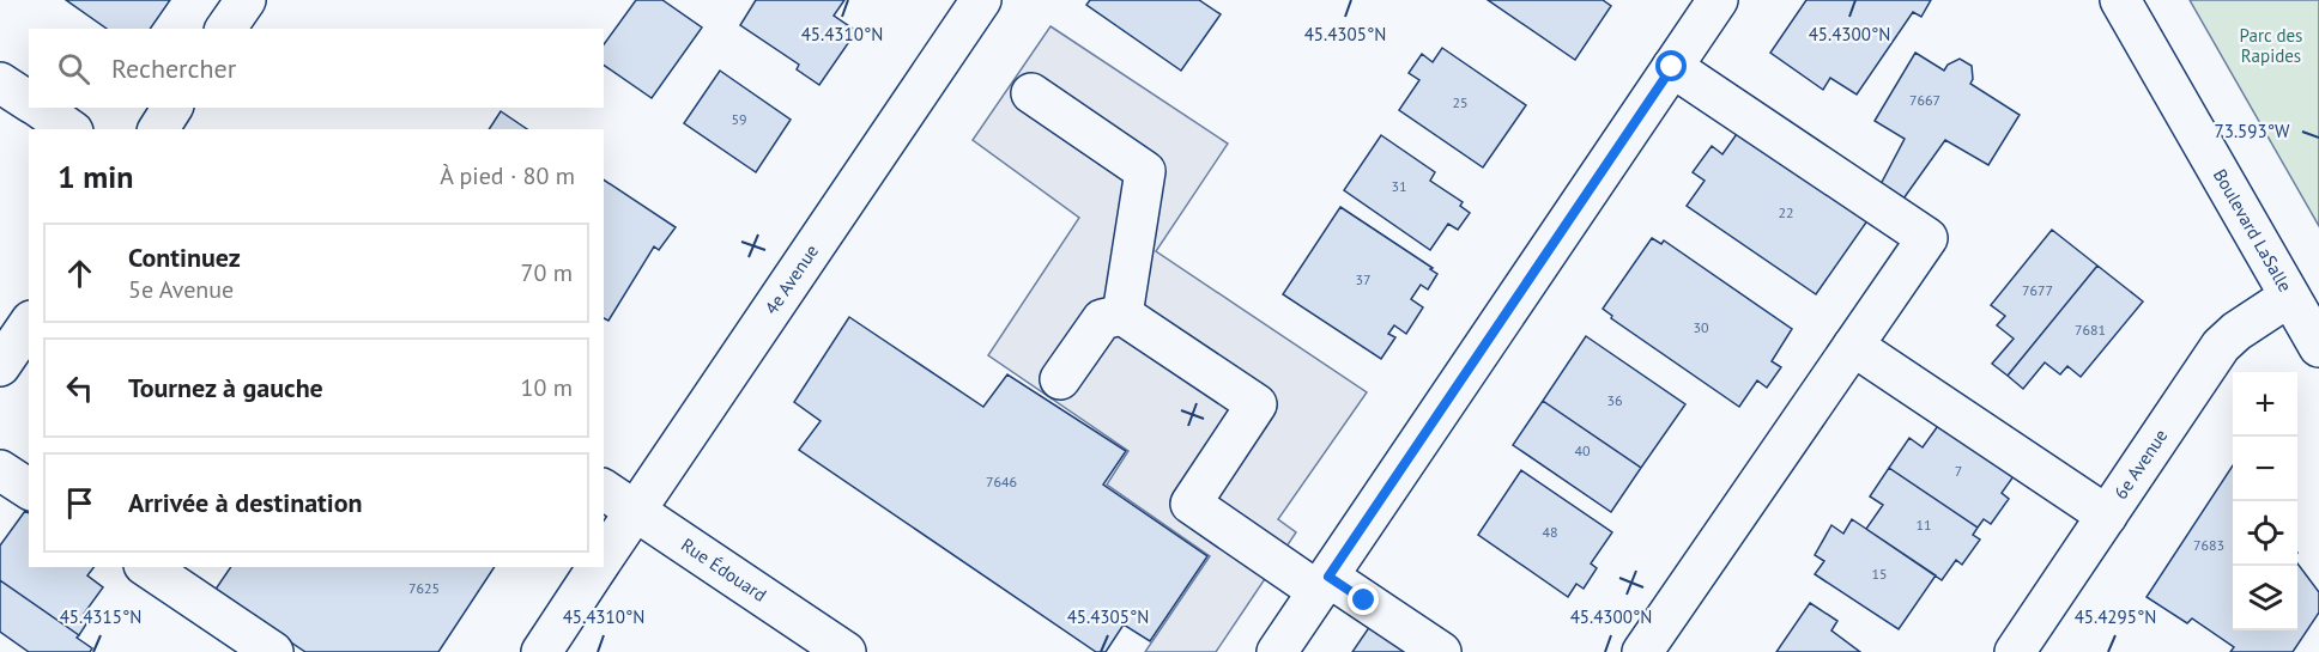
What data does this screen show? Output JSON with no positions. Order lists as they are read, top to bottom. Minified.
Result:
{"streets":{"street":["Boulevard LaSalle","4e Avenue","6e Avenue","Rue Édouard"]},"crossings":[["Boulevard LaSalle","6e Avenue"],["4e Avenue","Rue Édouard"]],"parks":["Parc des Rapides"],"house_numbers":["7667","25","59","31","22","37","7677","30","7681","36","40","7","7646","11","48","7683","15","7625"],"page":{"search":"Rechercher","heading":["1 min","À pied · 80 m"],"list":[["Continuez","5e Avenue","70 m"],["Tournez à gauche","10 m"],"Arrivée à destination"],"map_buttons":["+","−"]},"coordinates":["45.4310°N","45.4305°N","45.4300°N","73.593°W","45.4315°N","45.4295°N"]}
